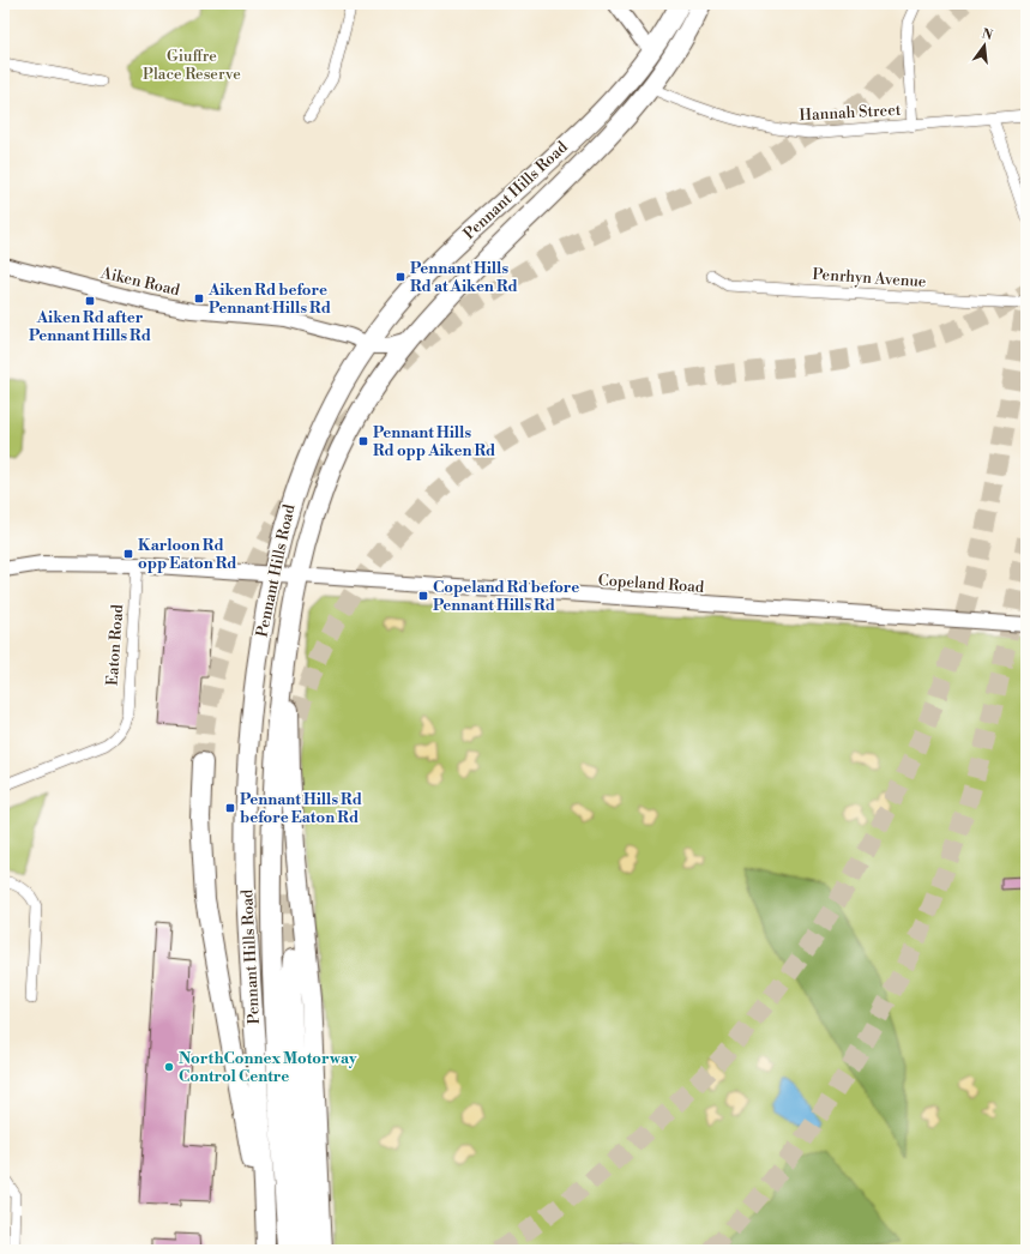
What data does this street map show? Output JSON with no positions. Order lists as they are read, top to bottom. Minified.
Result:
{"streets":{"highway":["Pennant Hills Road"],"main road":["Aiken Road","Copeland Road"],"street":["Hannah Street","Penrhyn Avenue","Eaton Road"]},"crossings":[["Hannah Street","Pennant Hills Road"],["Pennant Hills Road","Aiken Road"],["Pennant Hills Road","Copeland Road"]],"parks":["Giuffre Place Reserve"],"places":{"transit":["Pennant Hills Rd at Aiken Rd","Aiken Rd before Pennant Hills Rd","Aiken Rd after Pennant Hills Rd","Pennant Hills Rd opp Aiken Rd","Karloon Rd opp Eaton Rd","Copeland Rd before Pennant Hills Rd","Pennant Hills Rd before Eaton Rd"],"other":["NorthConnex Motorway Control Centre"]},"north":"top"}
